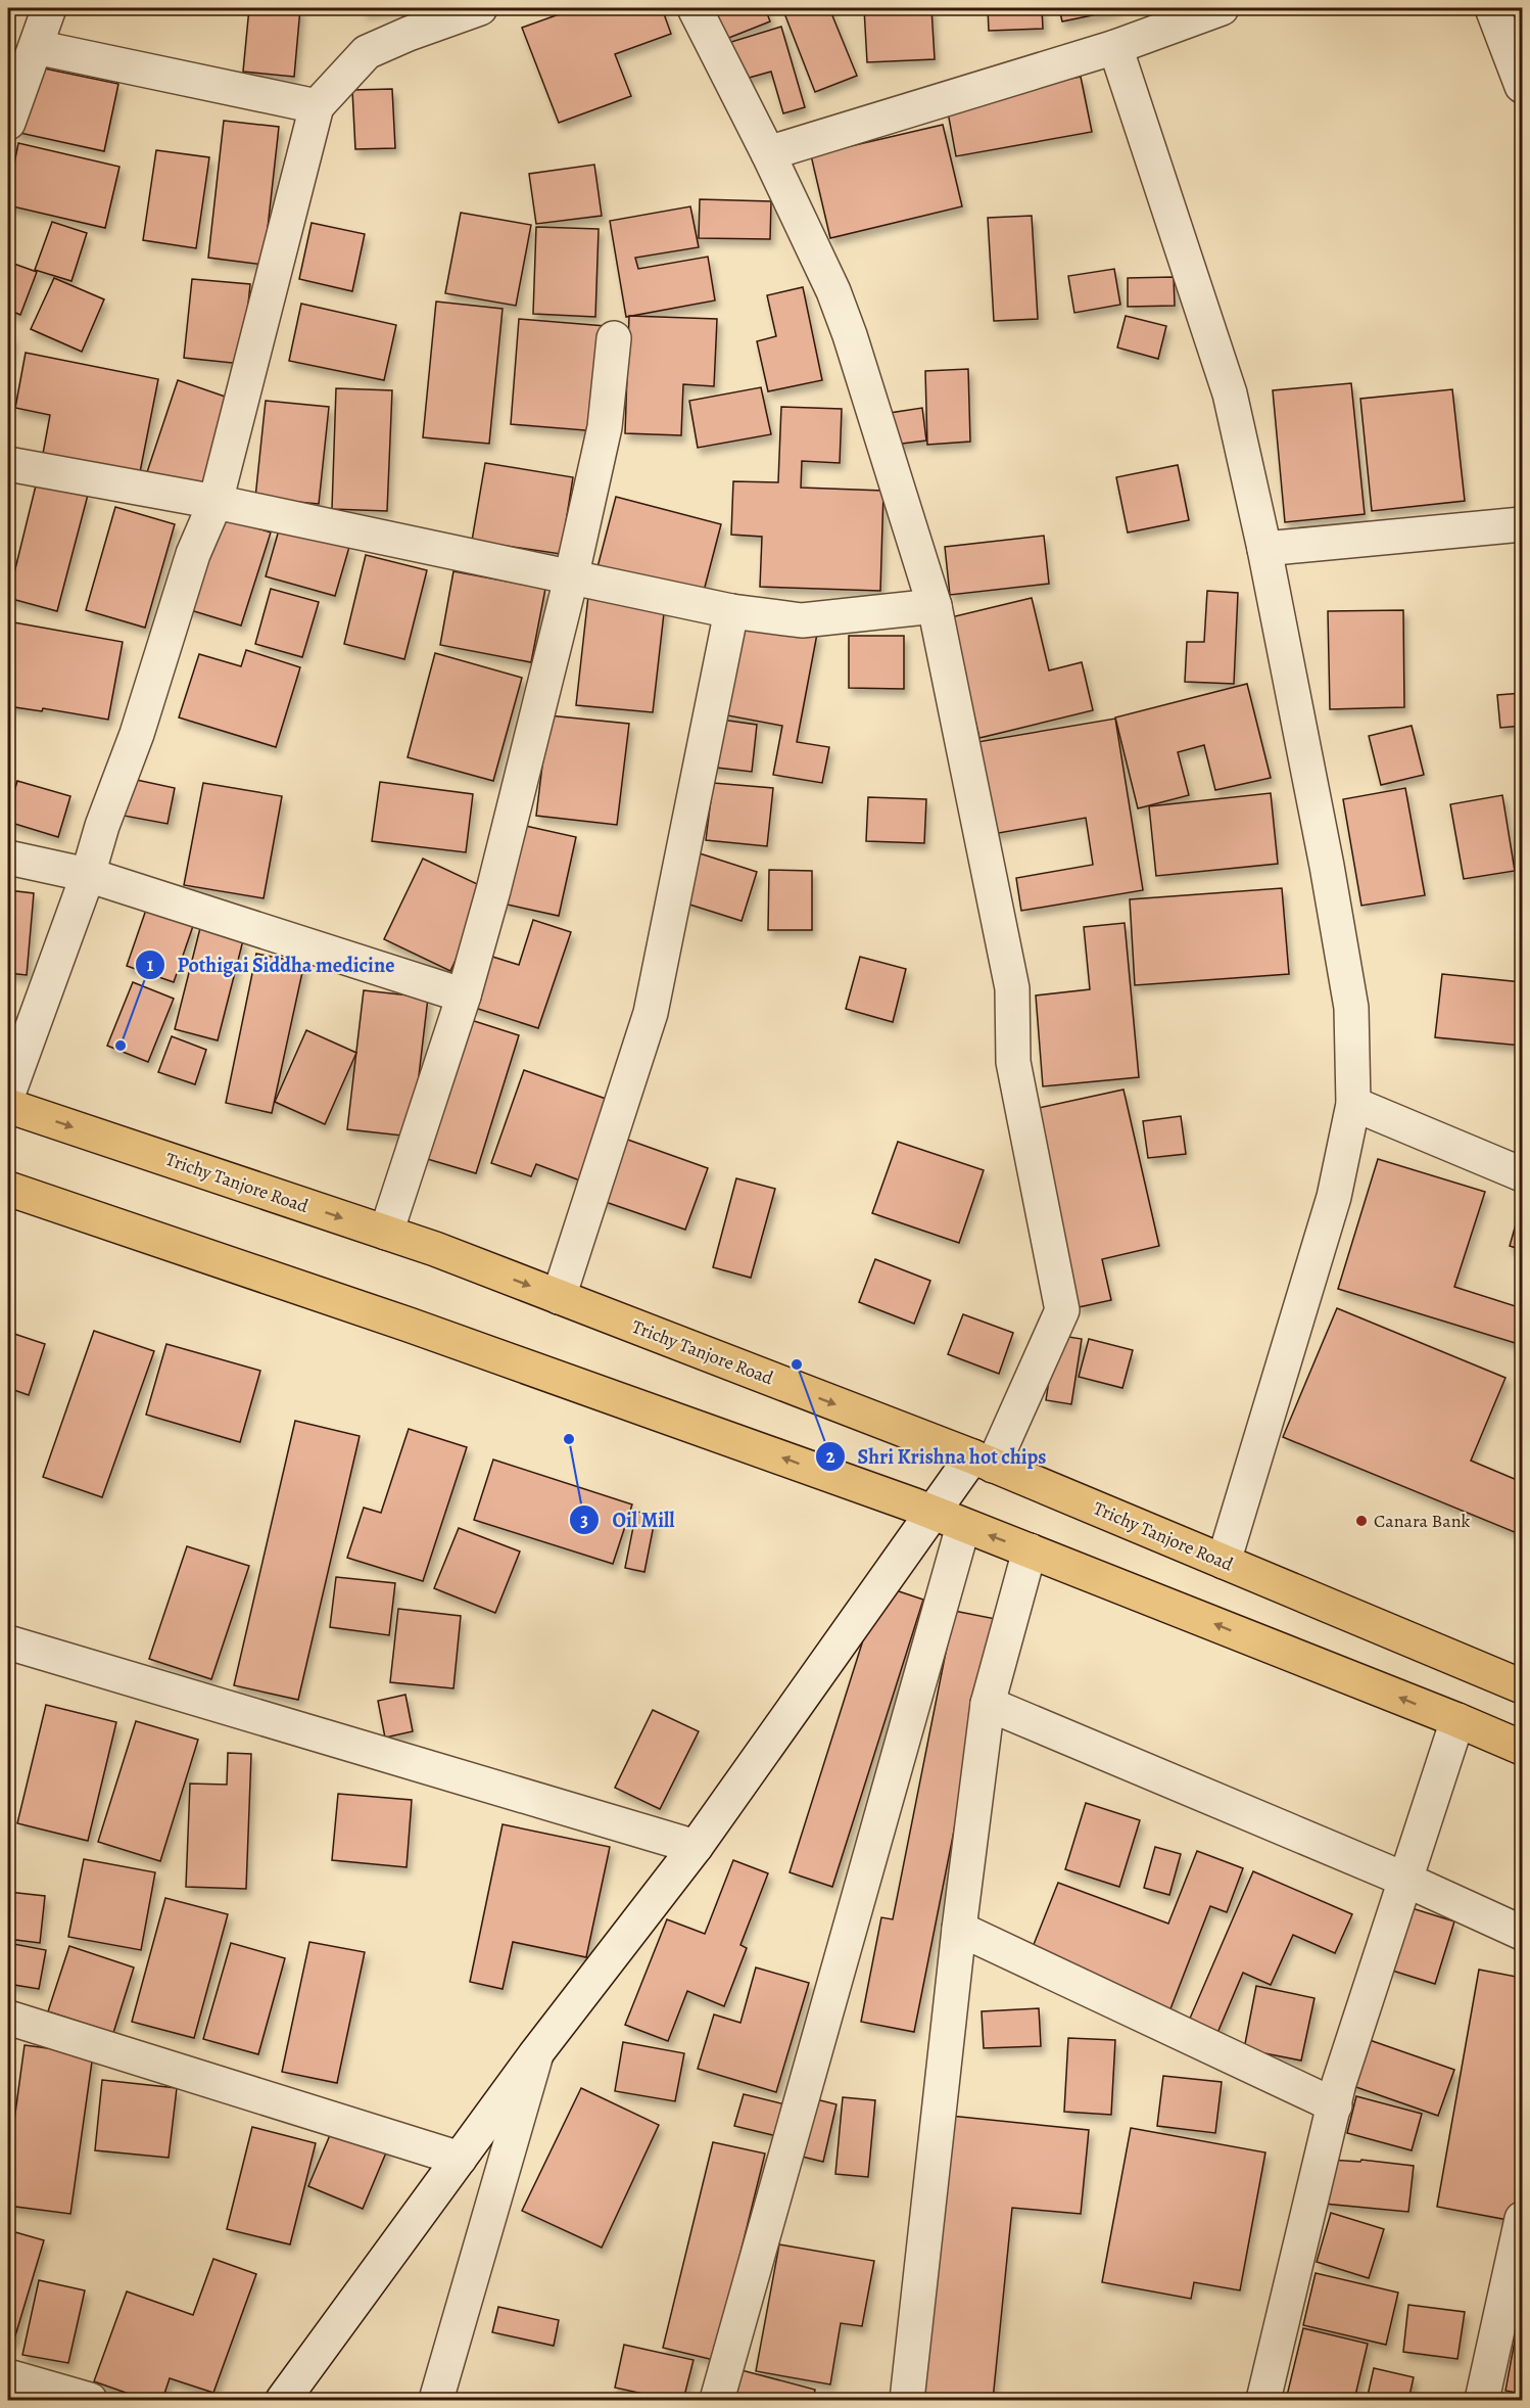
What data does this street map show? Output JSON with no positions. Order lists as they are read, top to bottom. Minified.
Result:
{"streets":{"highway":["Trichy Tanjore Road"]},"places":["Pothigai Siddha medicine","Shri Krishna hot chips","Oil Mill","Canara Bank"]}
